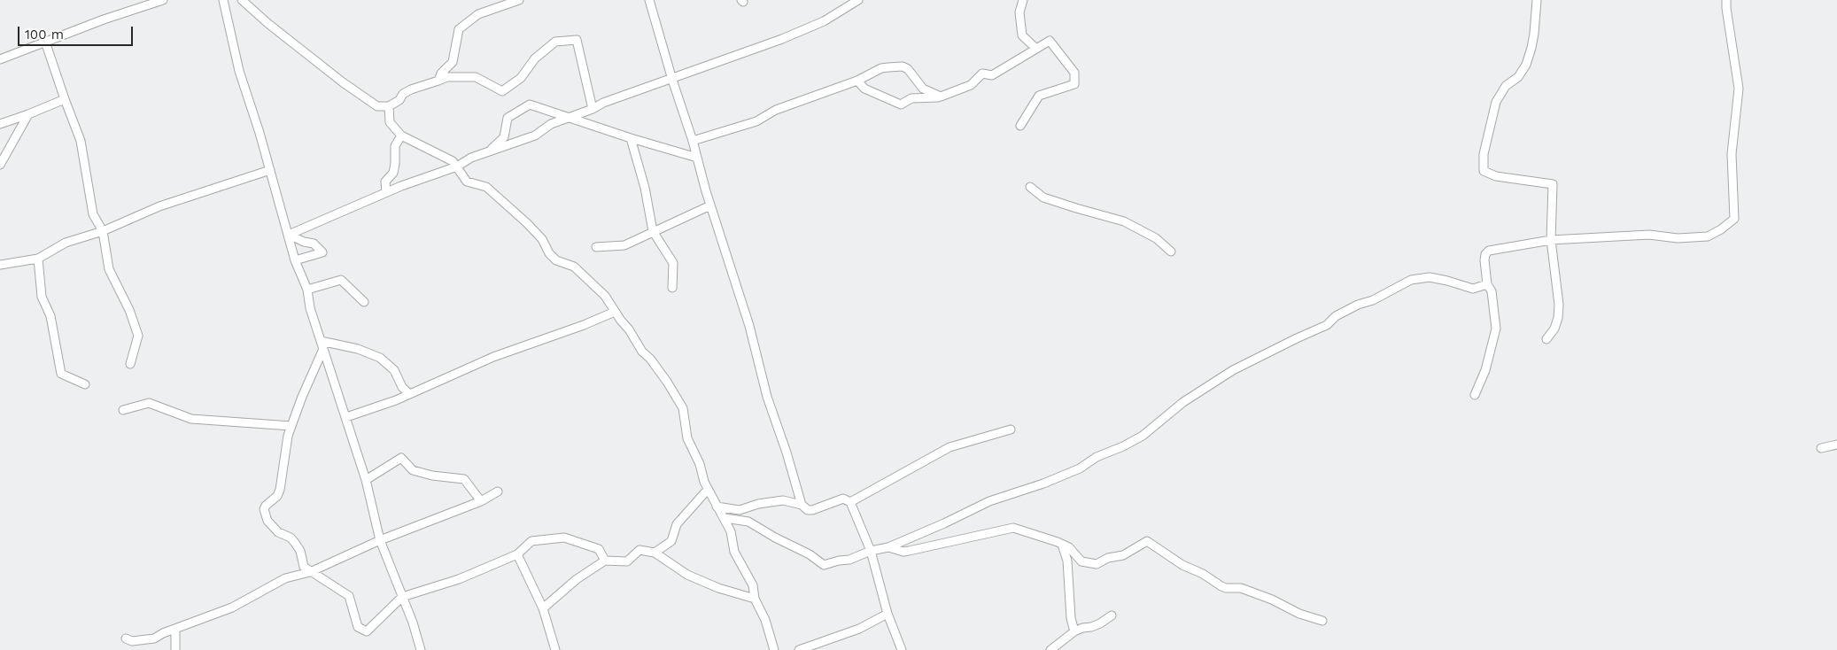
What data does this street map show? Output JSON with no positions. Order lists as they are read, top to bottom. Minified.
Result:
{"scale_bar":"100 m"}
